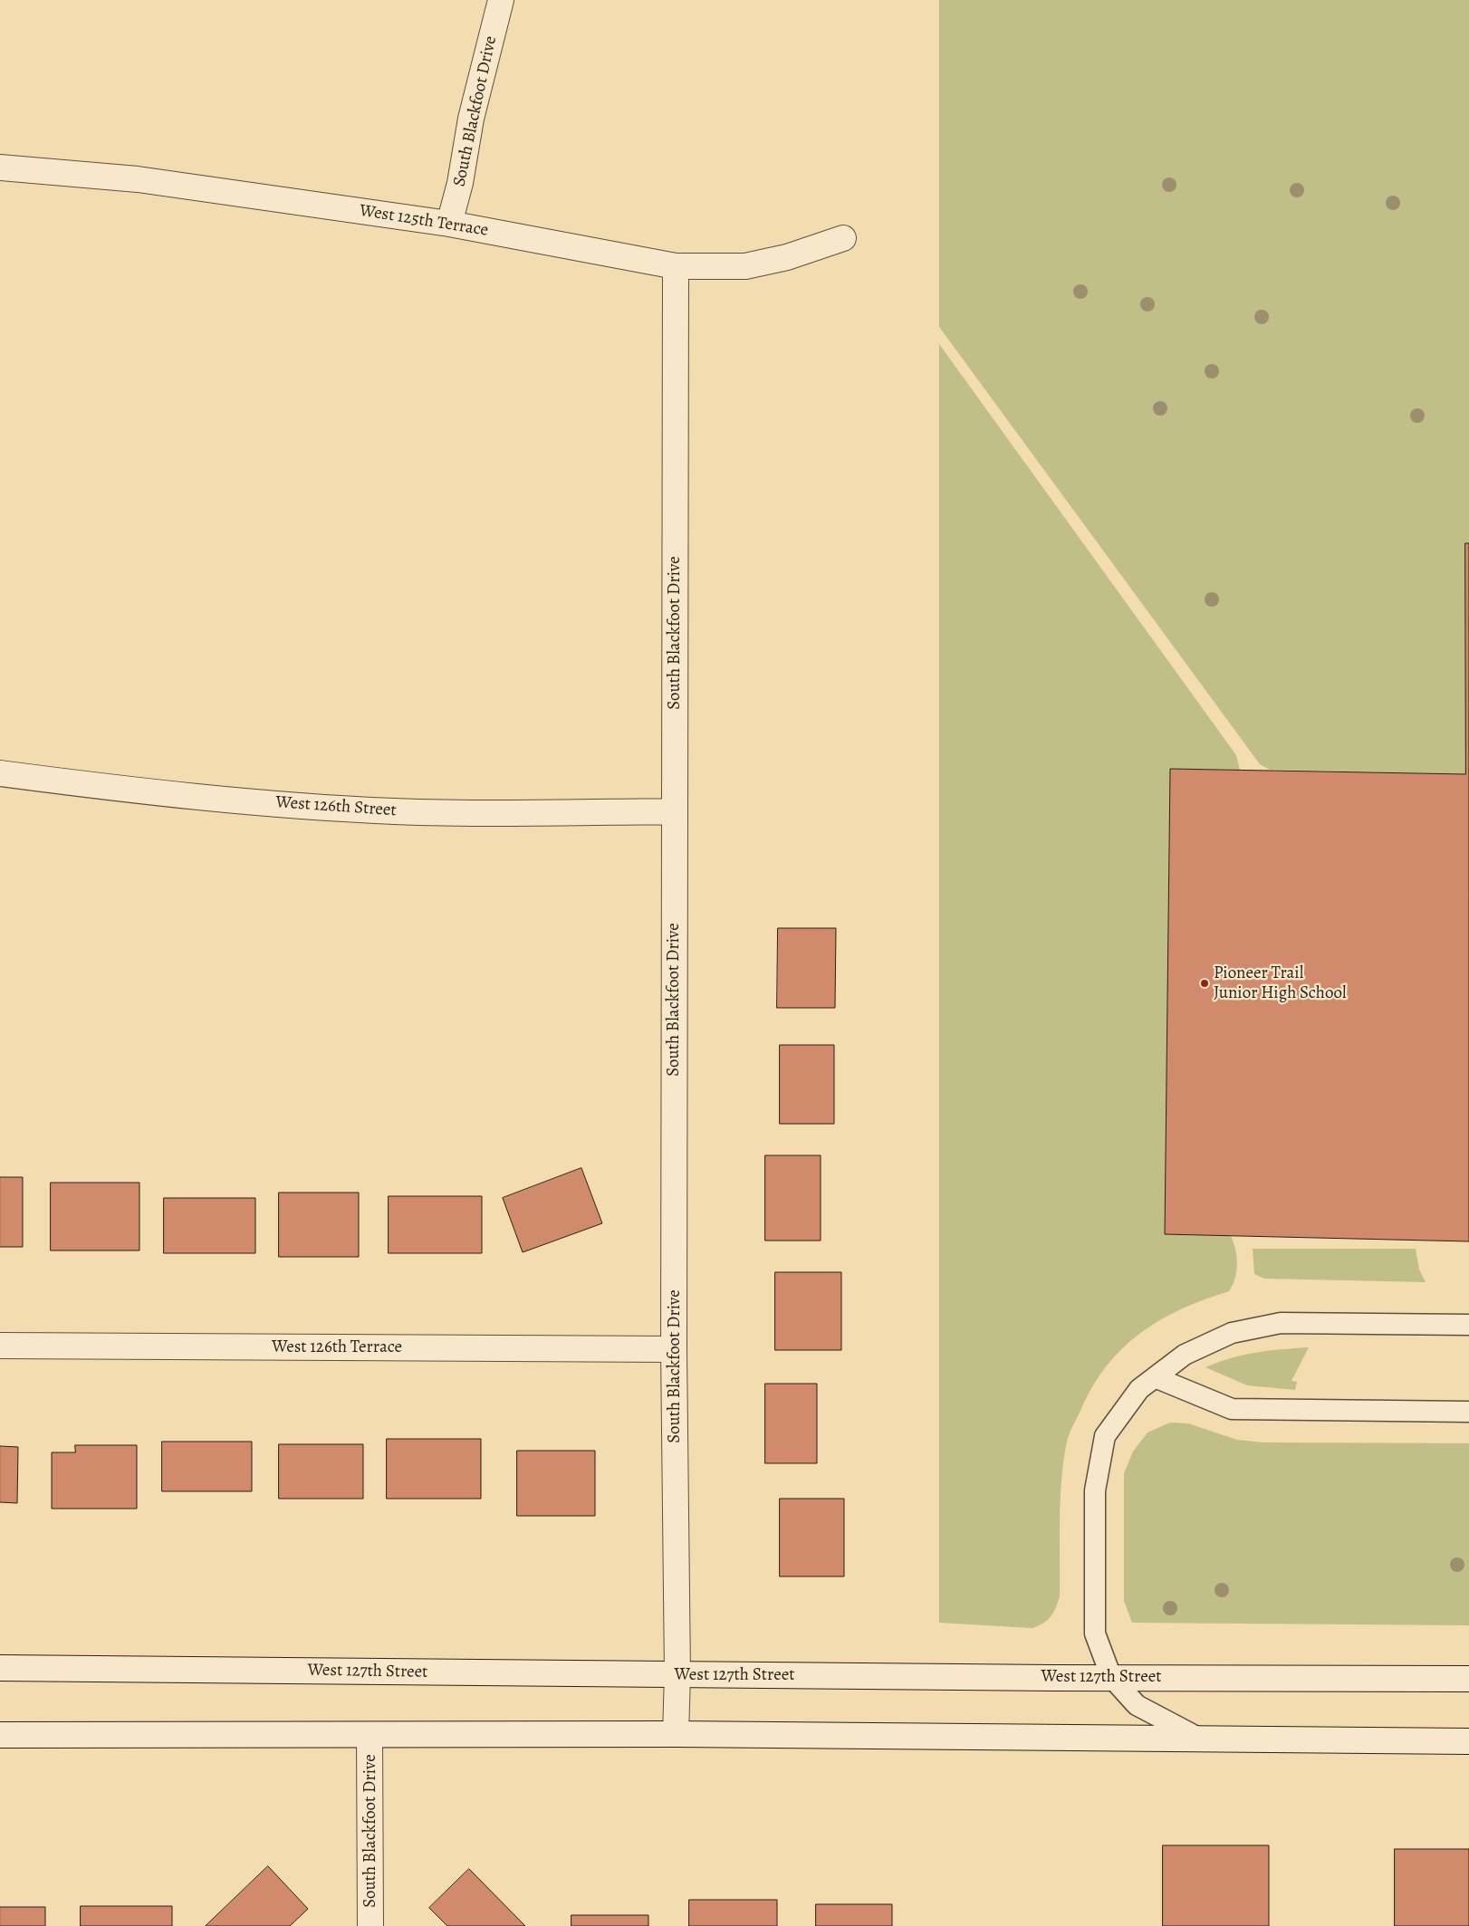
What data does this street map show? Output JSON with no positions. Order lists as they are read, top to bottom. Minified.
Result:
{"streets":{"street":["South Blackfoot Drive","West 125th Terrace","West 126th Street","West 126th Terrace","West 127th Street"]},"crossings":[["South Blackfoot Drive","West 125th Terrace"],["South Blackfoot Drive","West 126th Street"],["South Blackfoot Drive","West 126th Terrace"],["South Blackfoot Drive","West 127th Street"]],"places":["Pioneer Trail Junior High School"]}
